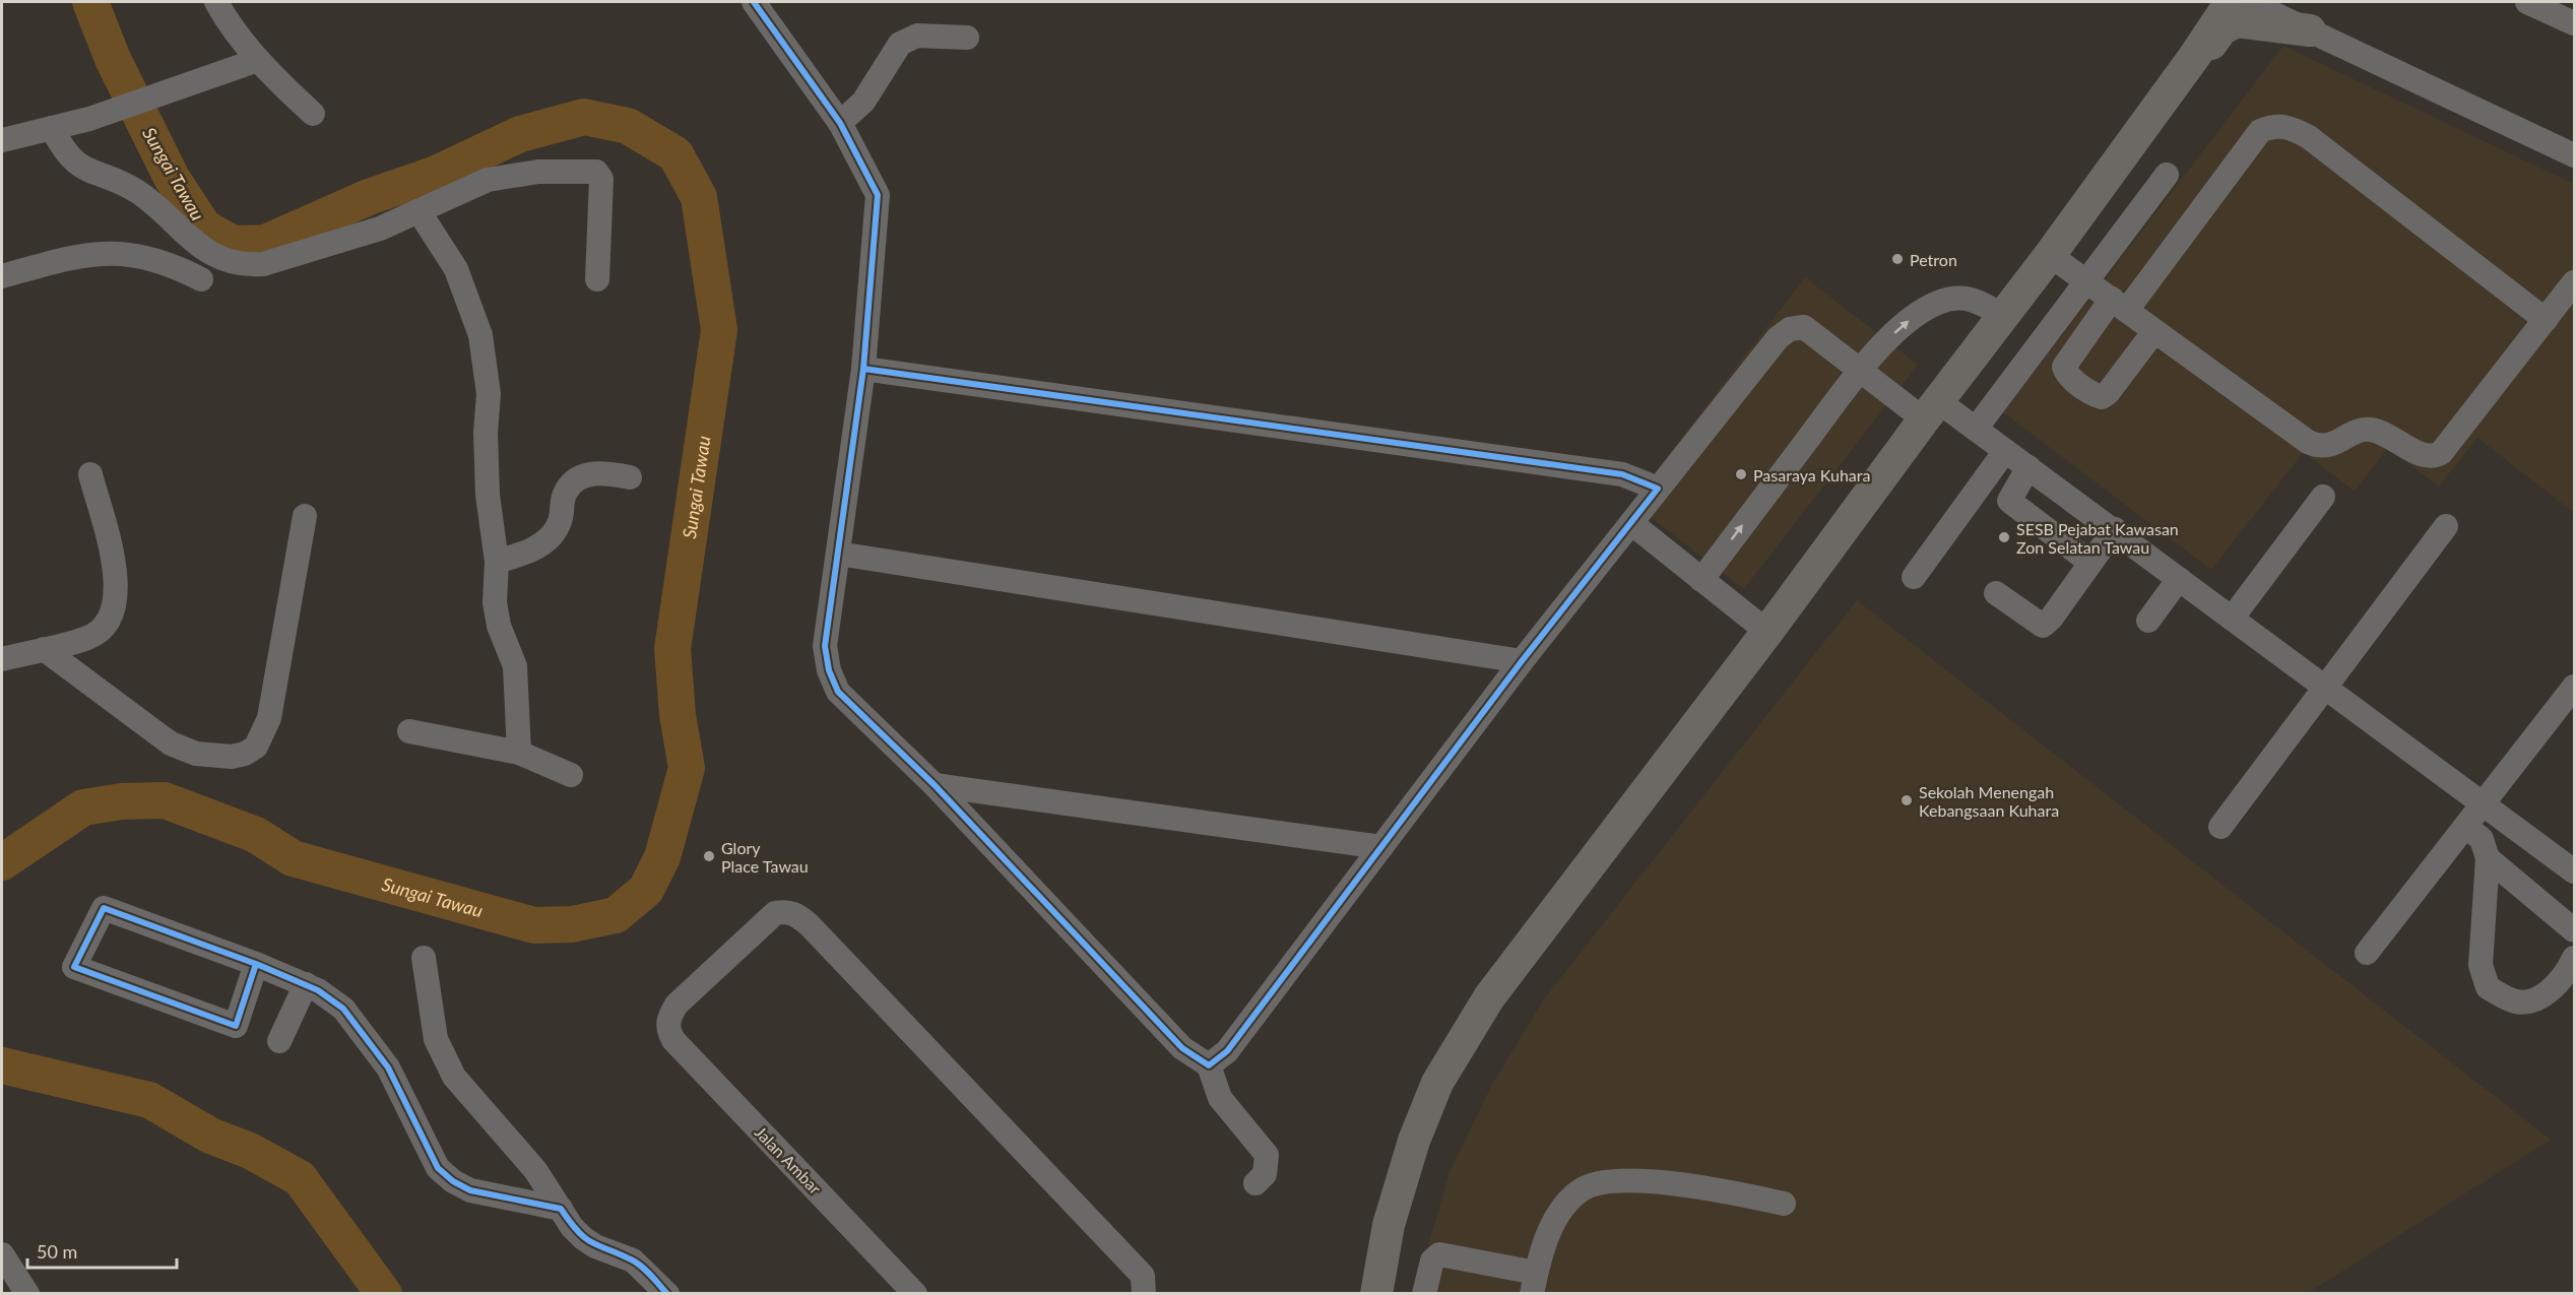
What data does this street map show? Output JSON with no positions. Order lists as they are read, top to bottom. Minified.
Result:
{"streets":{"street":["Jalan Ambar"]},"water":["Sungai Tawau"],"places":["Petron","Pasaraya Kuhara","SESB Pejabat Kawasan Zon Selatan Tawau","Sekolah Menengah Kebangsaan Kuhara","Glory Place Tawau"],"scale_bar":"50 m"}
